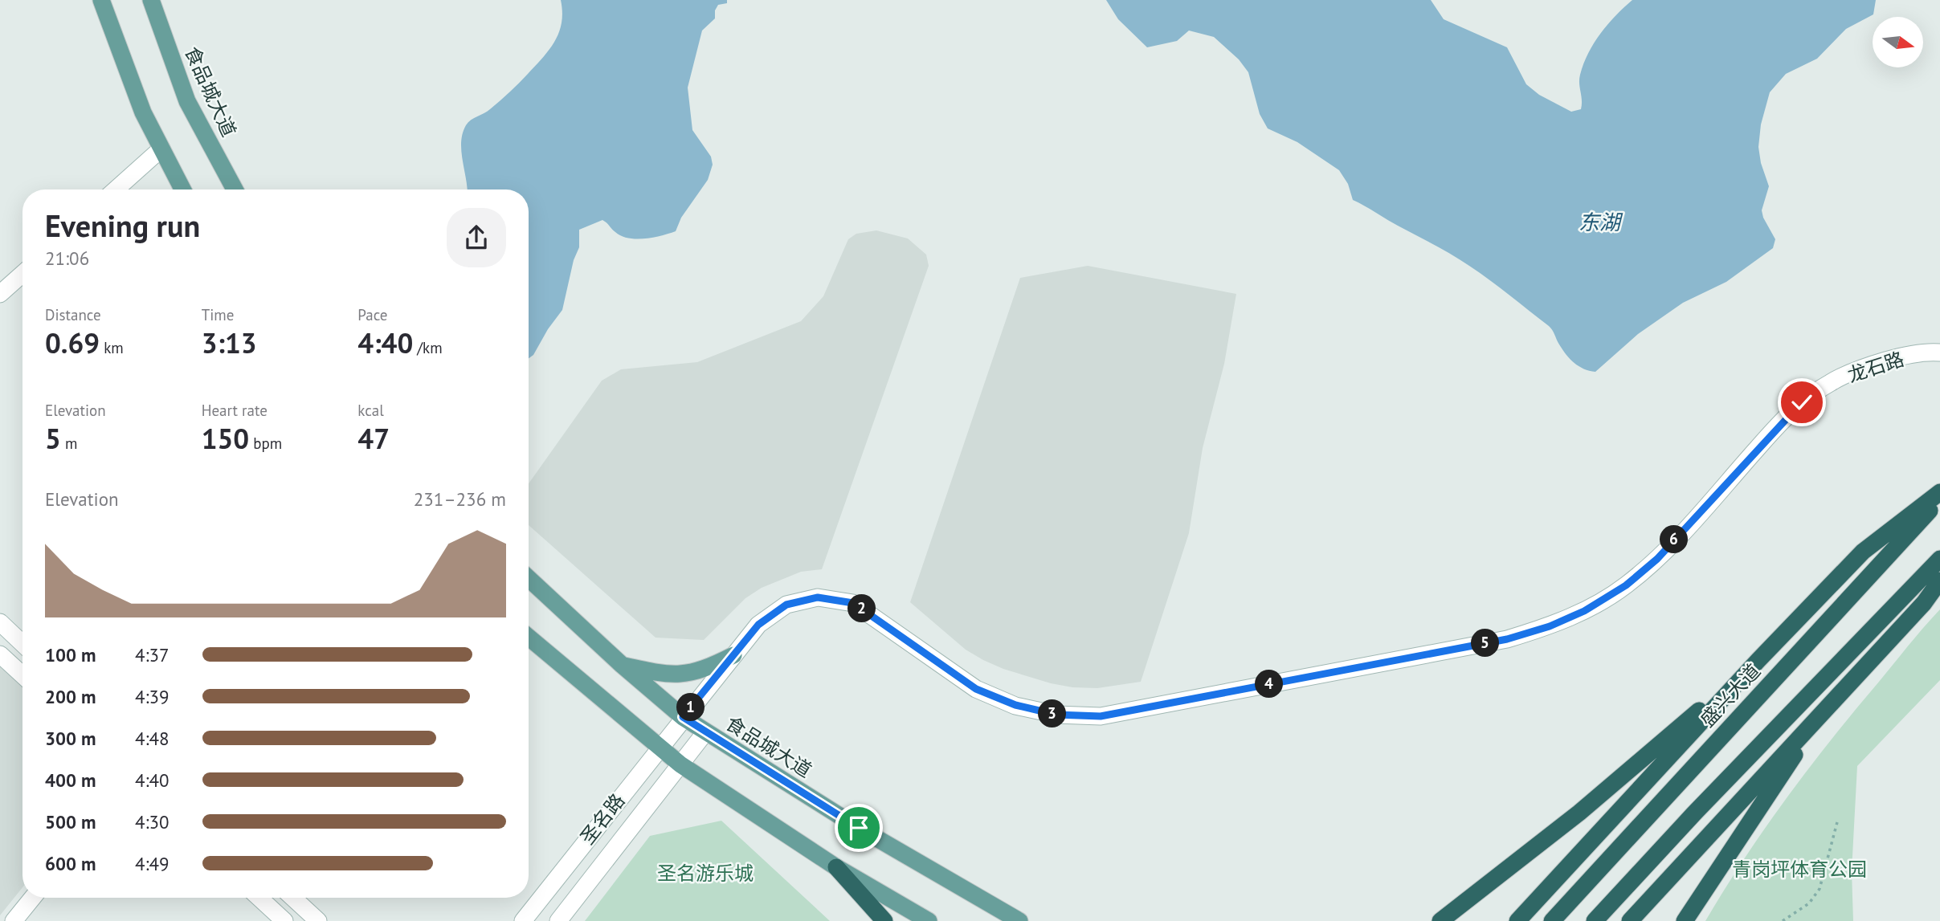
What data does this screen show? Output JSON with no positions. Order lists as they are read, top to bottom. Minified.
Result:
{"streets":{"highway":["盛兴大道"],"main road":["食品城大道"],"street":["龙石路","圣名路"]},"crossings":[["食品城大道","龙石路"],["食品城大道","圣名路"],["龙石路","圣名路"]],"water":["东湖"],"parks":["青岗坪体育公园","圣名游乐城"],"north":"right","page":{"heading":["Evening run","21:06"],"stats":[["Distance","0.69 km"],["Time","3:13"],["Pace","4:40 /km"],["Elevation","5 m"],["Heart rate","150 bpm"],["kcal","47"]],"chart":["Elevation","231–236 m"],"pins":["6","2","5","4","1","3"],"list":[{"name":"100 m","note":"4:37"},{"name":"200 m","note":"4:39"},{"name":"300 m","note":"4:48"},{"name":"400 m","note":"4:40"},{"name":"500 m","note":"4:30"},{"name":"600 m","note":"4:49"}]}}
